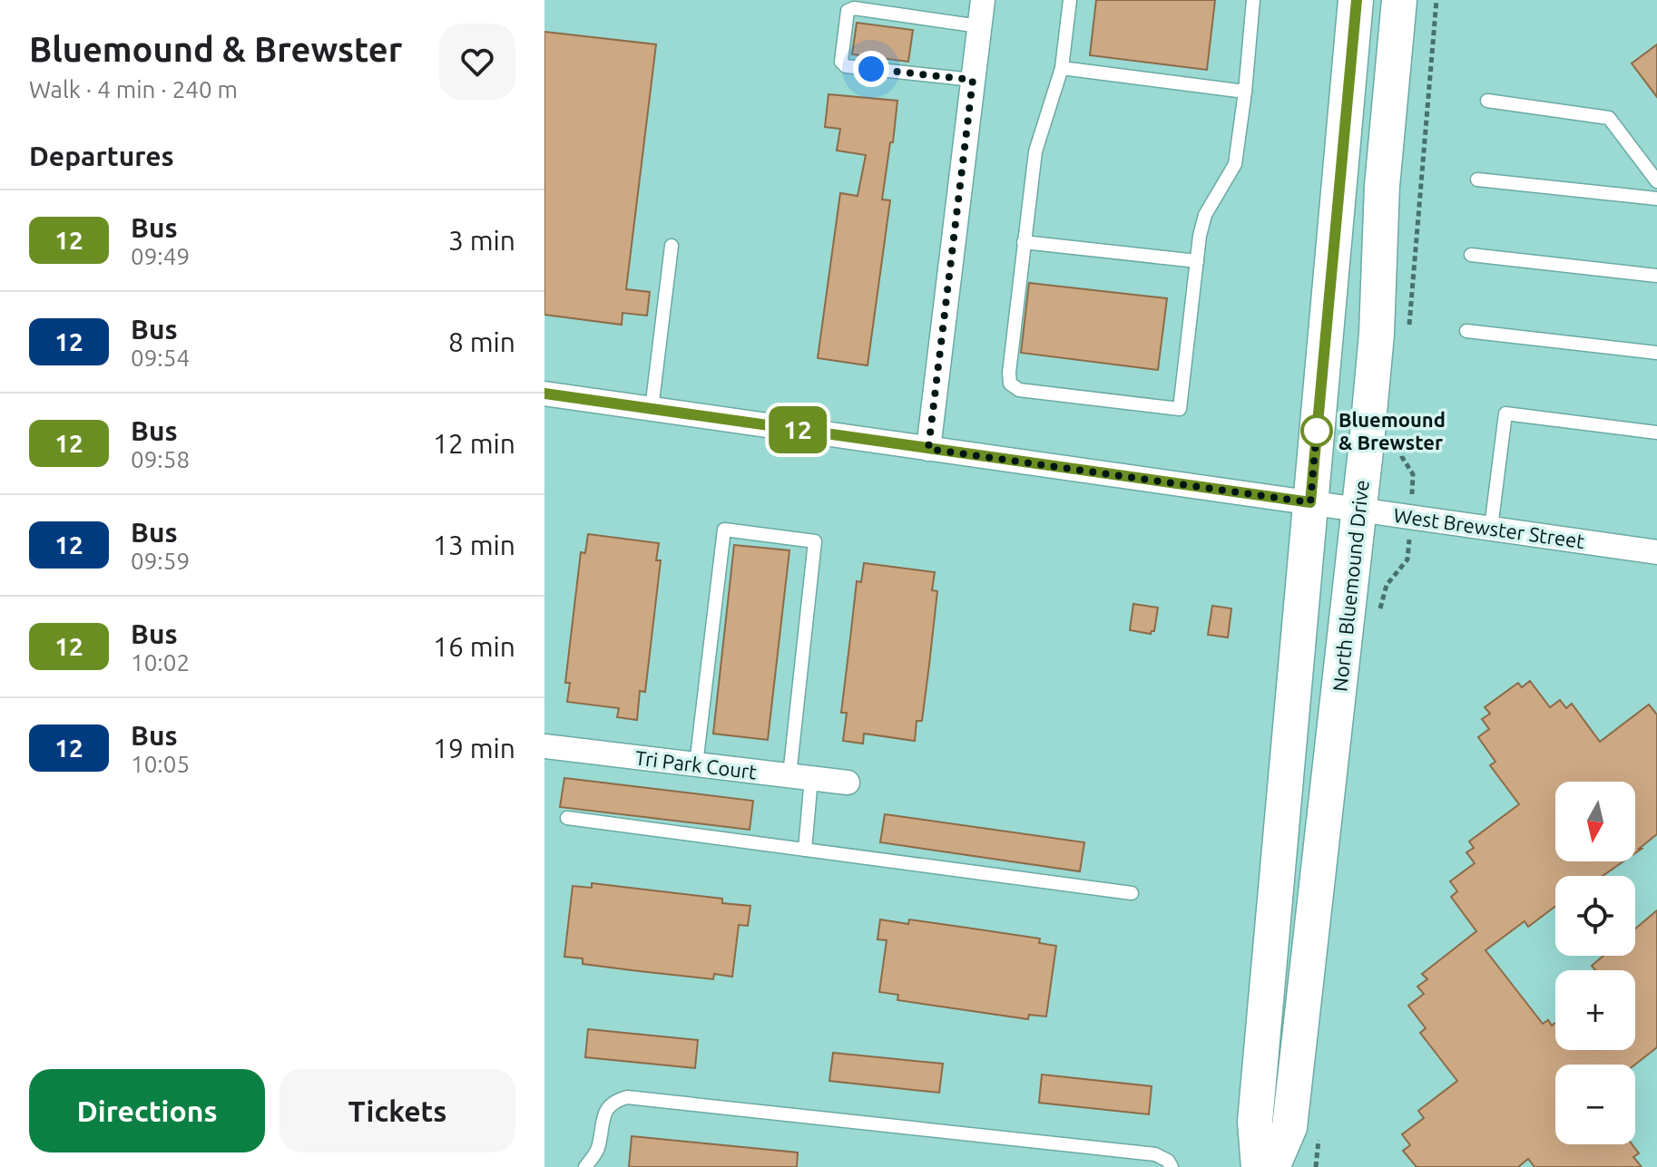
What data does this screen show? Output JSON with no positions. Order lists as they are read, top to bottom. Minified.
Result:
{"streets":{"main road":["North Bluemound Drive"],"street":["West Brewster Street","Tri Park Court"]},"crossings":[["West Brewster Street","North Bluemound Drive"]],"places":["Bluemound & Brewster"],"lines":["bus line 12"],"north":"bottom","page":{"heading":[["Bluemound & Brewster","Walk · 4 min · 240 m"],"Departures"],"on_map":"12","list":[{"mark":"12","name":"Bus","note":"09:49","value":"3 min"},{"mark":"12","name":"Bus","note":"09:54","value":"8 min"},{"mark":"12","name":"Bus","note":"09:58","value":"12 min"},{"mark":"12","name":"Bus","note":"09:59","value":"13 min"},{"mark":"12","name":"Bus","note":"10:02","value":"16 min"},{"mark":"12","name":"Bus","note":"10:05","value":"19 min"}],"map_buttons":["+","−"],"buttons":["Directions","Tickets"]}}
